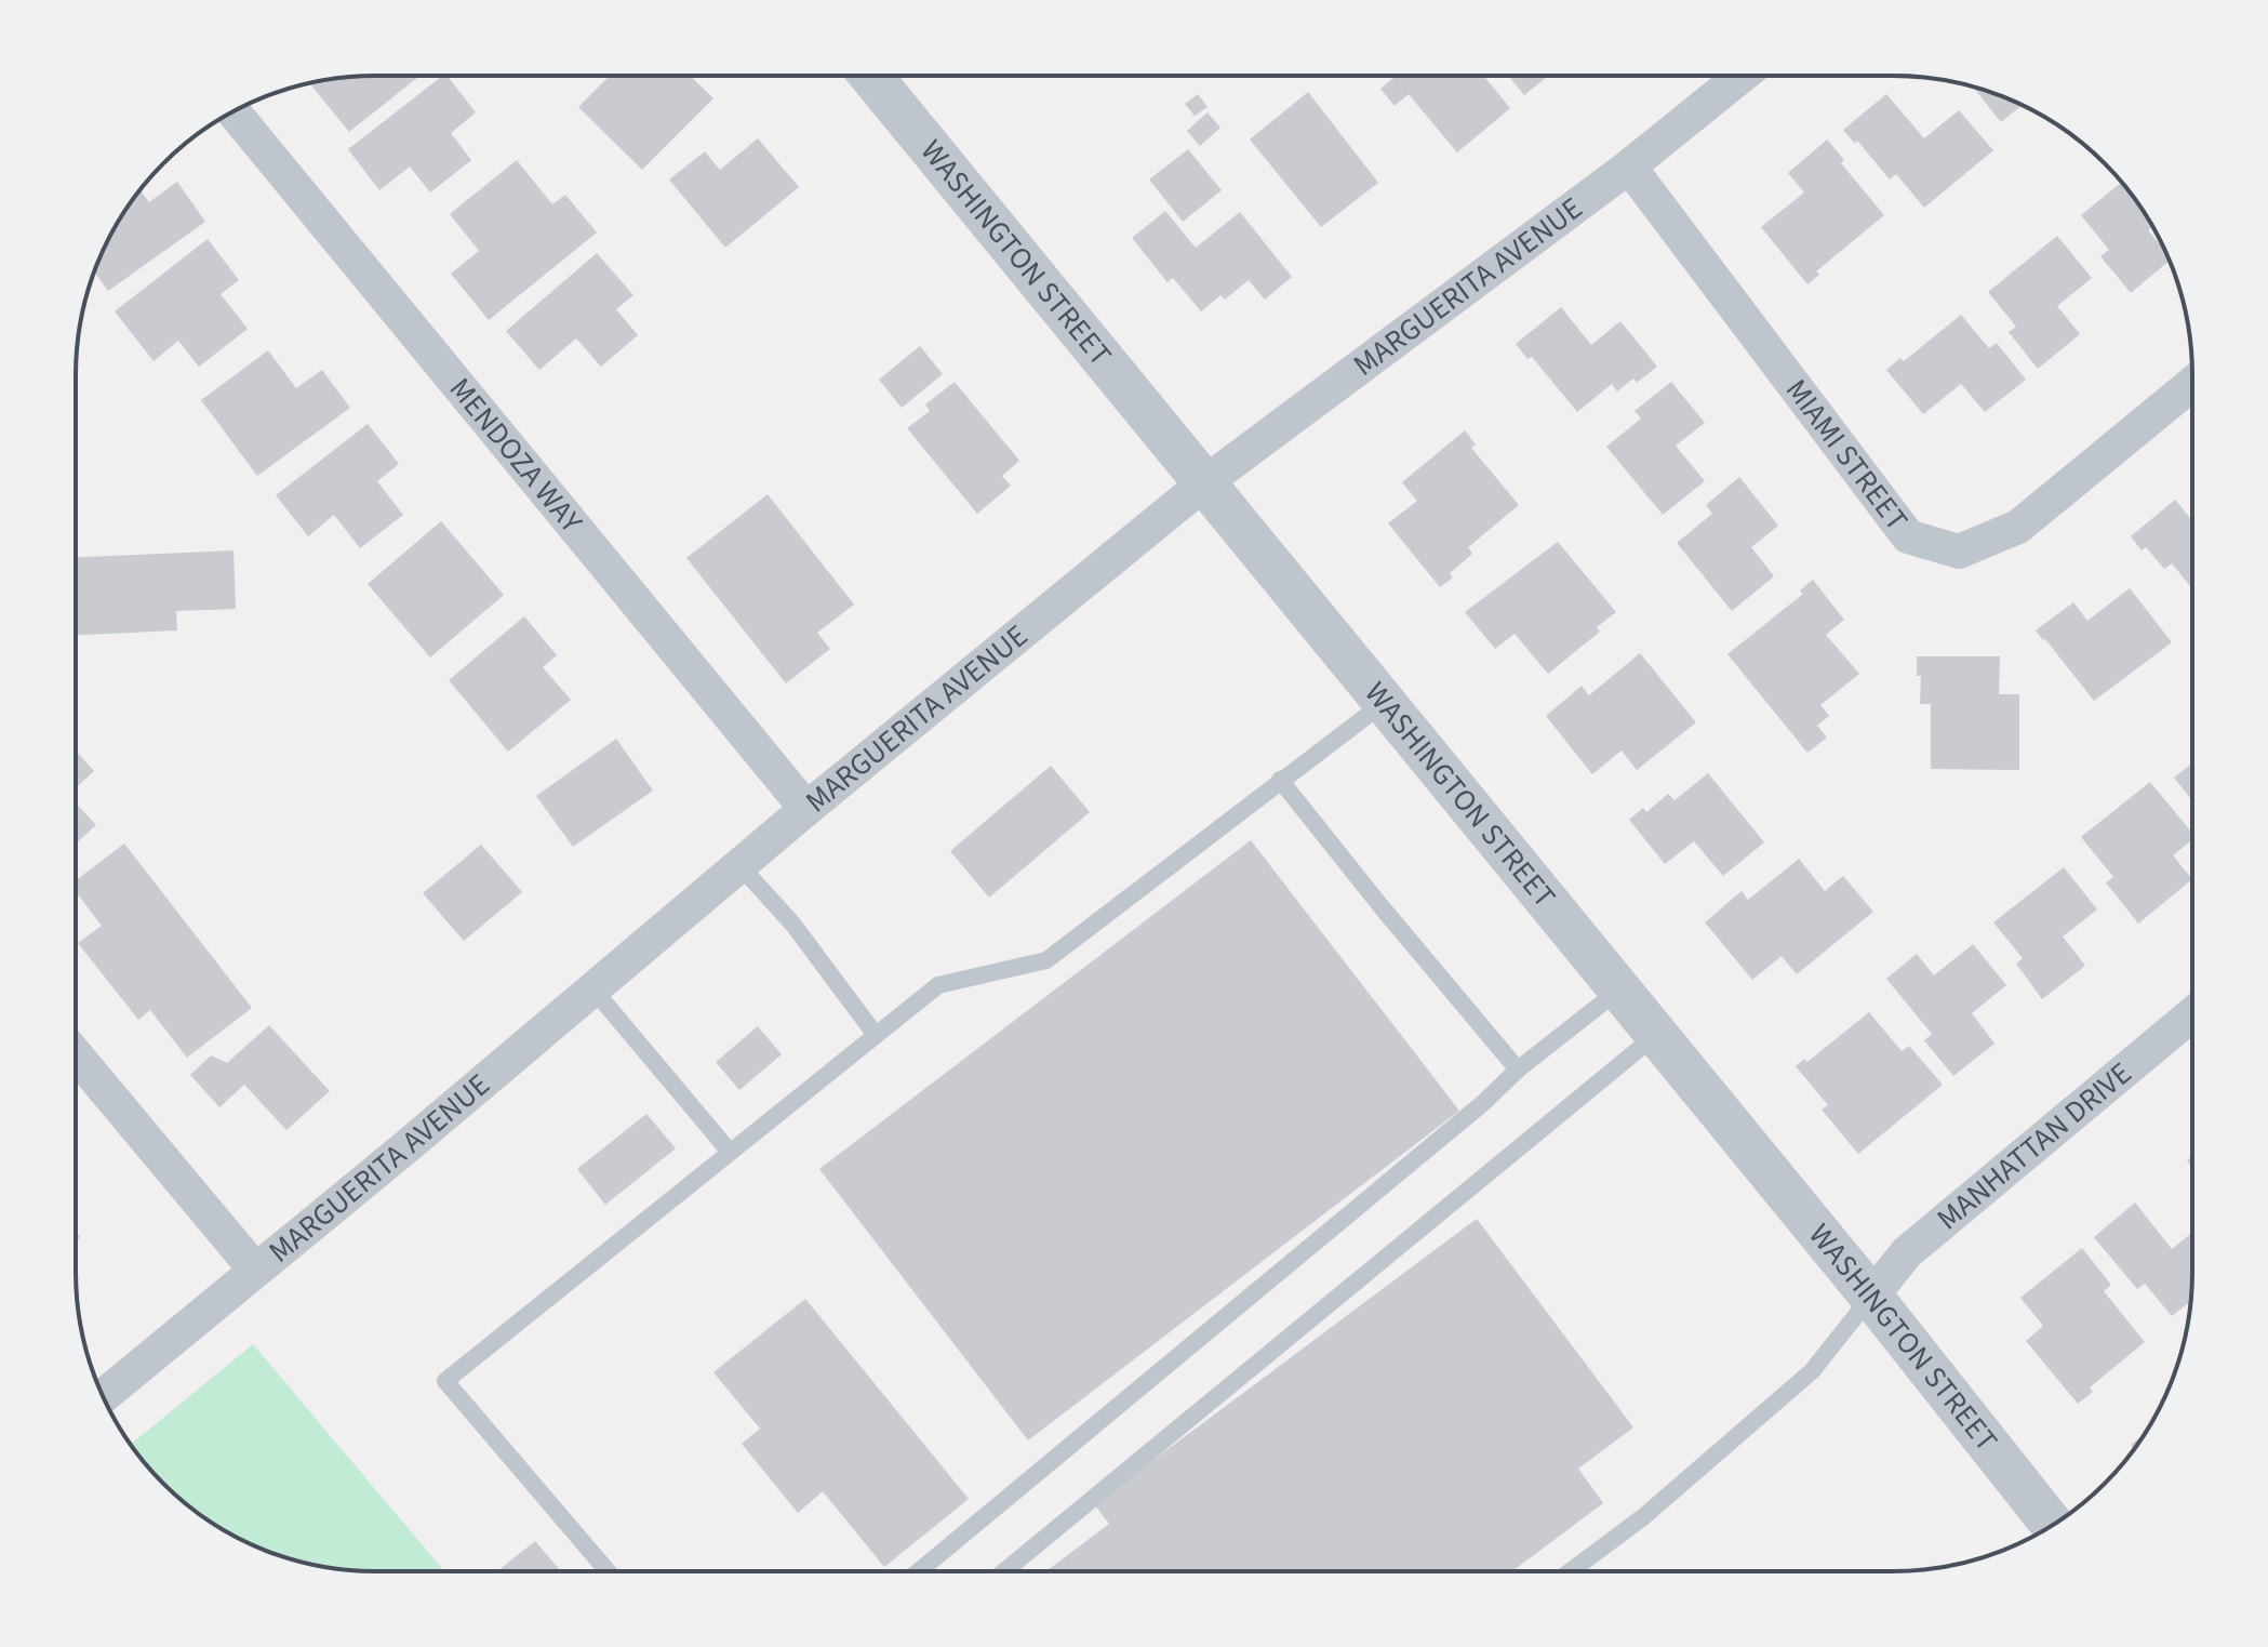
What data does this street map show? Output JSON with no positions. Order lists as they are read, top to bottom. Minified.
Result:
{"streets":{"street":["WASHINGTON STREET","MARGUERITA AVENUE","MIAMI STREET","MENDOZA WAY","MANHATTAN DRIVE"]},"crossings":[["WASHINGTON STREET","MARGUERITA AVENUE"],["WASHINGTON STREET","MANHATTAN DRIVE"],["MARGUERITA AVENUE","MIAMI STREET"],["MARGUERITA AVENUE","MENDOZA WAY"]]}
